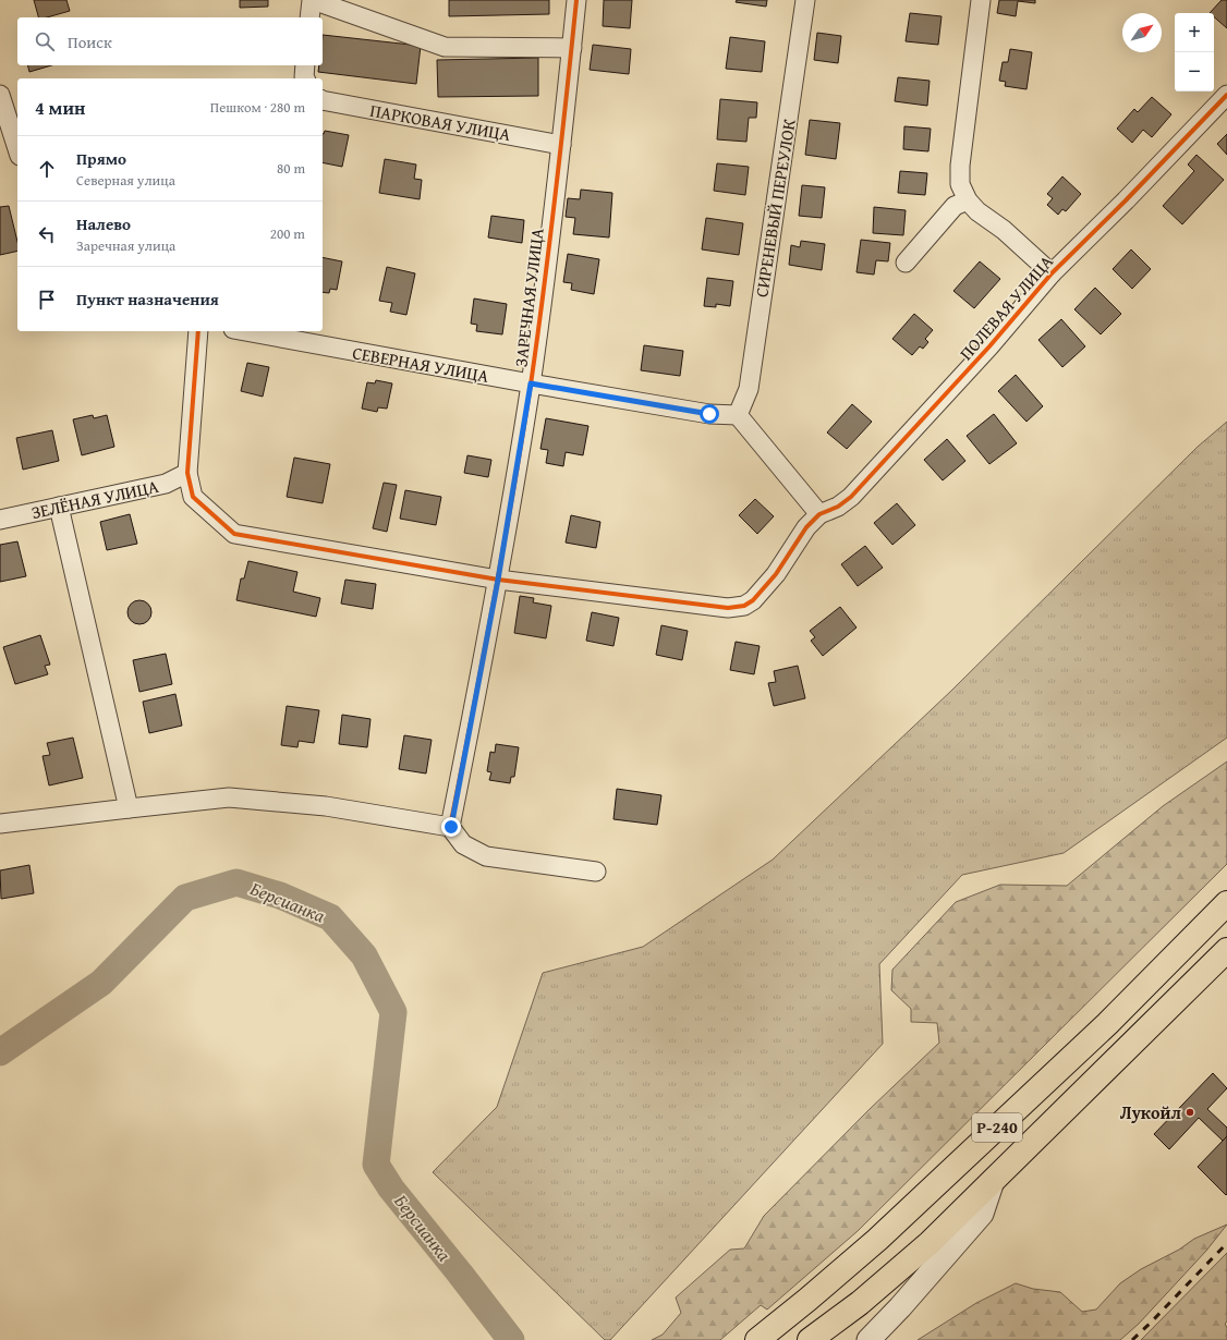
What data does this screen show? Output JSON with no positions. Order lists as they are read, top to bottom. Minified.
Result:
{"streets":{"highway":["Р-240"],"street":["ПАРКОВАЯ УЛИЦА","СИРЕНЕВЫЙ ПЕРЕУЛОК","ЗАРЕЧНАЯ УЛИЦА","ПОЛЕВАЯ УЛИЦА","СЕВЕРНАЯ УЛИЦА","ЗЕЛЁНАЯ УЛИЦА"]},"crossings":[["ПАРКОВАЯ УЛИЦА","ЗАРЕЧНАЯ УЛИЦА"],["СИРЕНЕВЫЙ ПЕРЕУЛОК","СЕВЕРНАЯ УЛИЦА"],["ЗАРЕЧНАЯ УЛИЦА","СЕВЕРНАЯ УЛИЦА"]],"water":["Берсианка"],"places":["Лукойл"],"north":"top right","page":{"map_buttons":["+","−"],"search":"Поиск","heading":["4 мин","Пешком · 280 m"],"list":[["Прямо","Северная улица","80 m"],["Налево","Заречная улица","200 m"],"Пункт назначения"]}}
